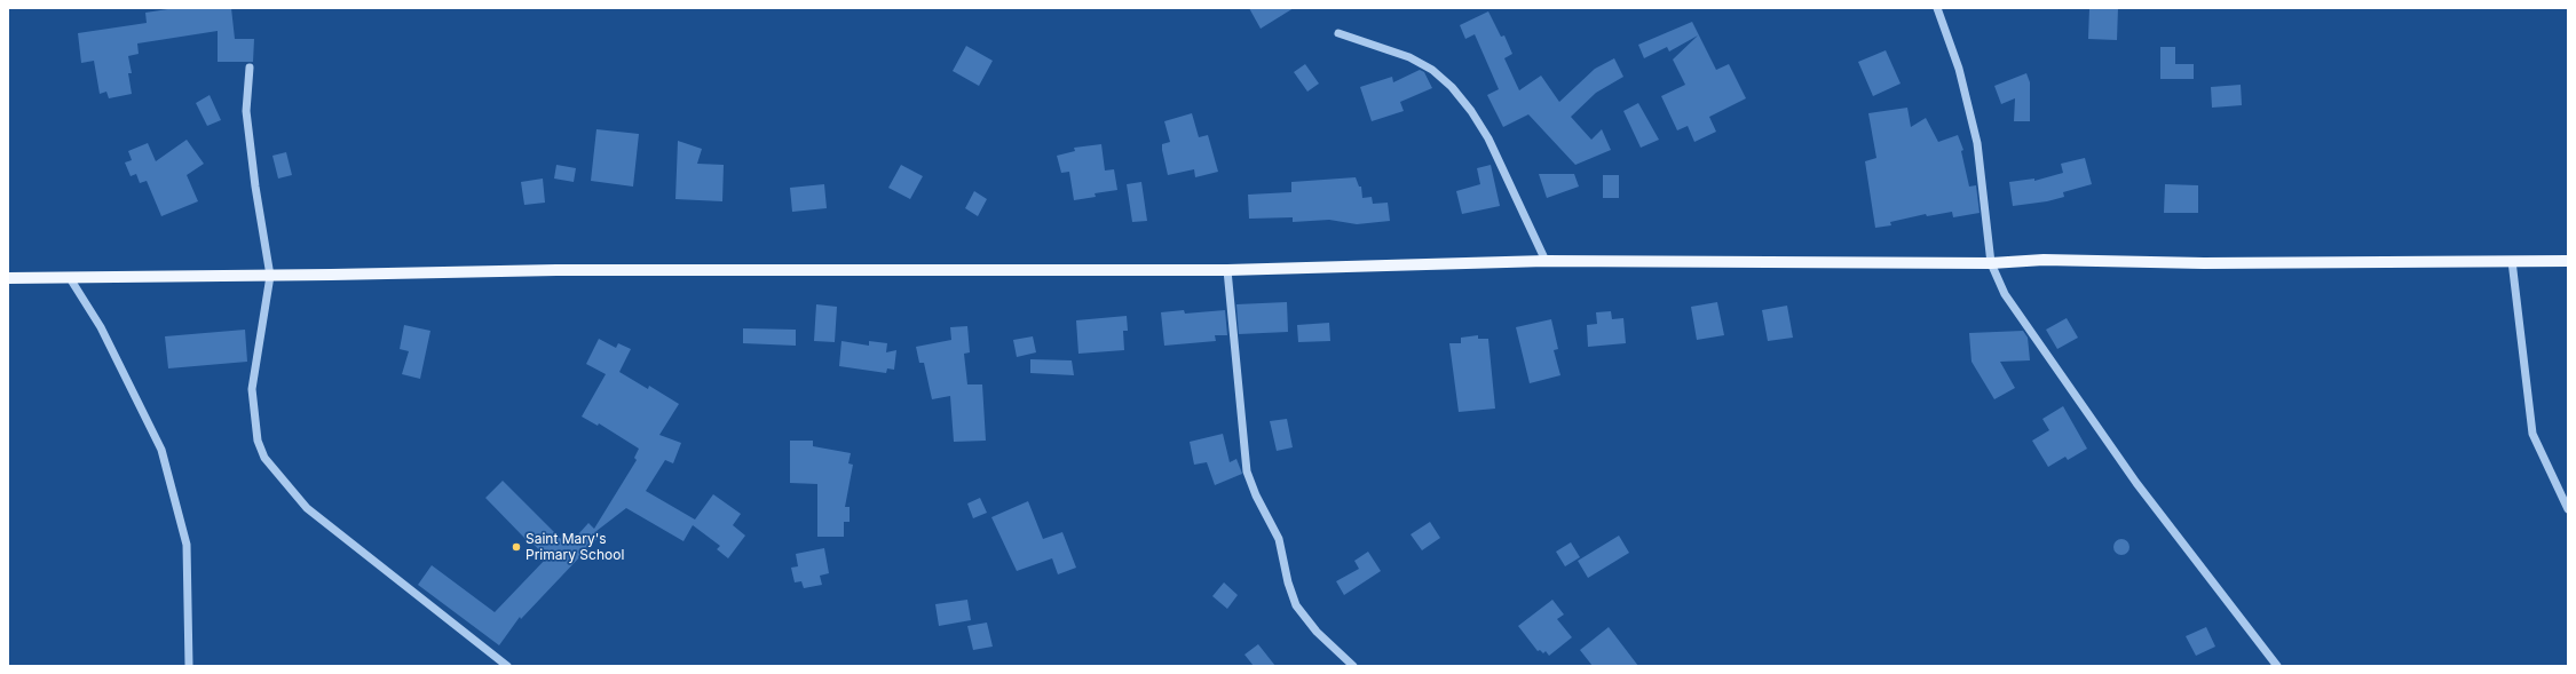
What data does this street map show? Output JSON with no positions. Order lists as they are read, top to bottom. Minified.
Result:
{"places":["Saint Mary's Primary School"]}
